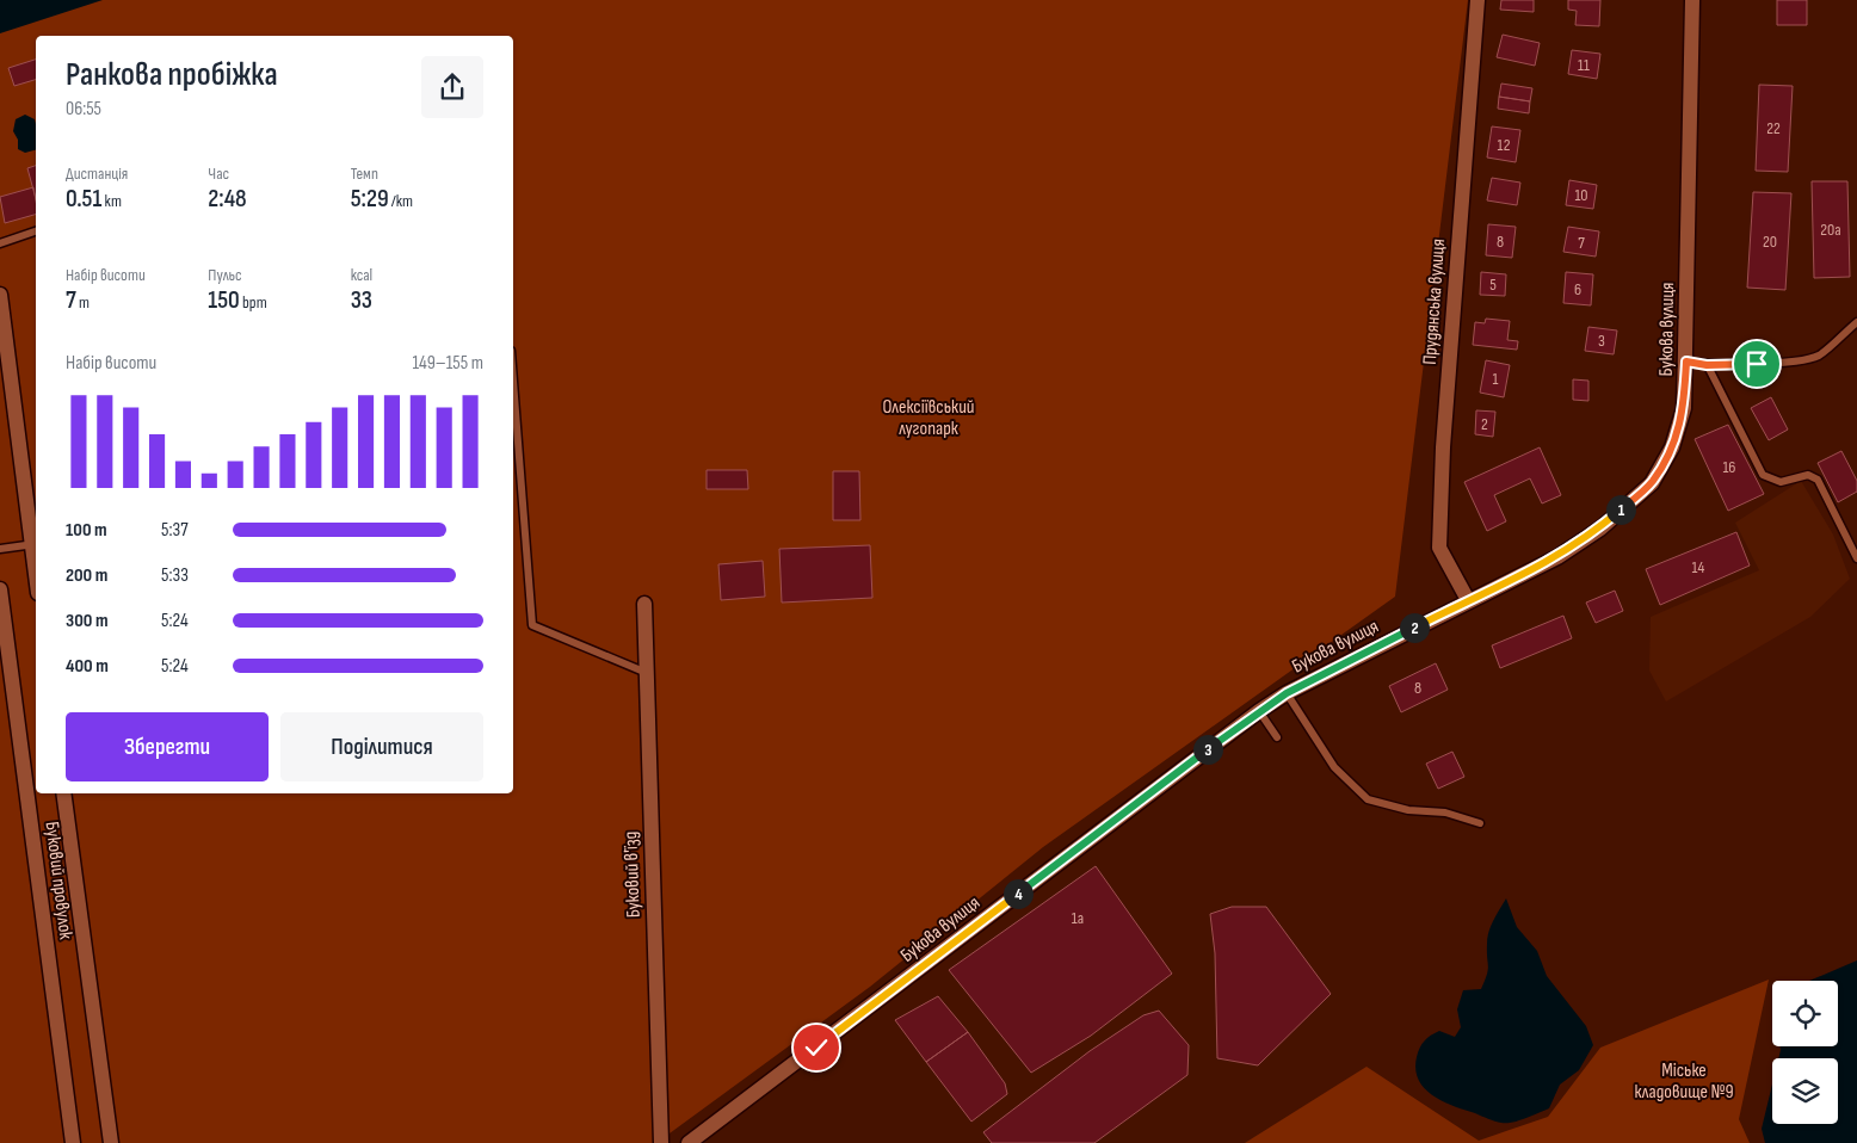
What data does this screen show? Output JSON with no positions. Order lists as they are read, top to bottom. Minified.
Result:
{"streets":{"street":["Прудянська вулиця","Букова вулиця","Буковий в'їзд","Буковий провулок"]},"crossings":[["Прудянська вулиця","Букова вулиця"]],"parks":["Олексіївський лугопарк","Міське кладовище №9"],"house_numbers":["11","22","12","10","20а","8","20","7","5","6","3","1","2","16","14","8","1а"],"page":{"heading":["Ранкова пробіжка","06:55"],"stats":[["Дистанція","0.51 km"],["Час","2:48"],["Темп","5:29 /km"],["Набір висоти","7 m"],["Пульс","150 bpm"],["kcal","33"]],"chart":["Набір висоти","149–155 m"],"pins":["1","2","3","4"],"list":[{"name":"100 m","note":"5:37"},{"name":"200 m","note":"5:33"},{"name":"300 m","note":"5:24"},{"name":"400 m","note":"5:24"}],"buttons":["Зберегти","Поділитися"]}}
